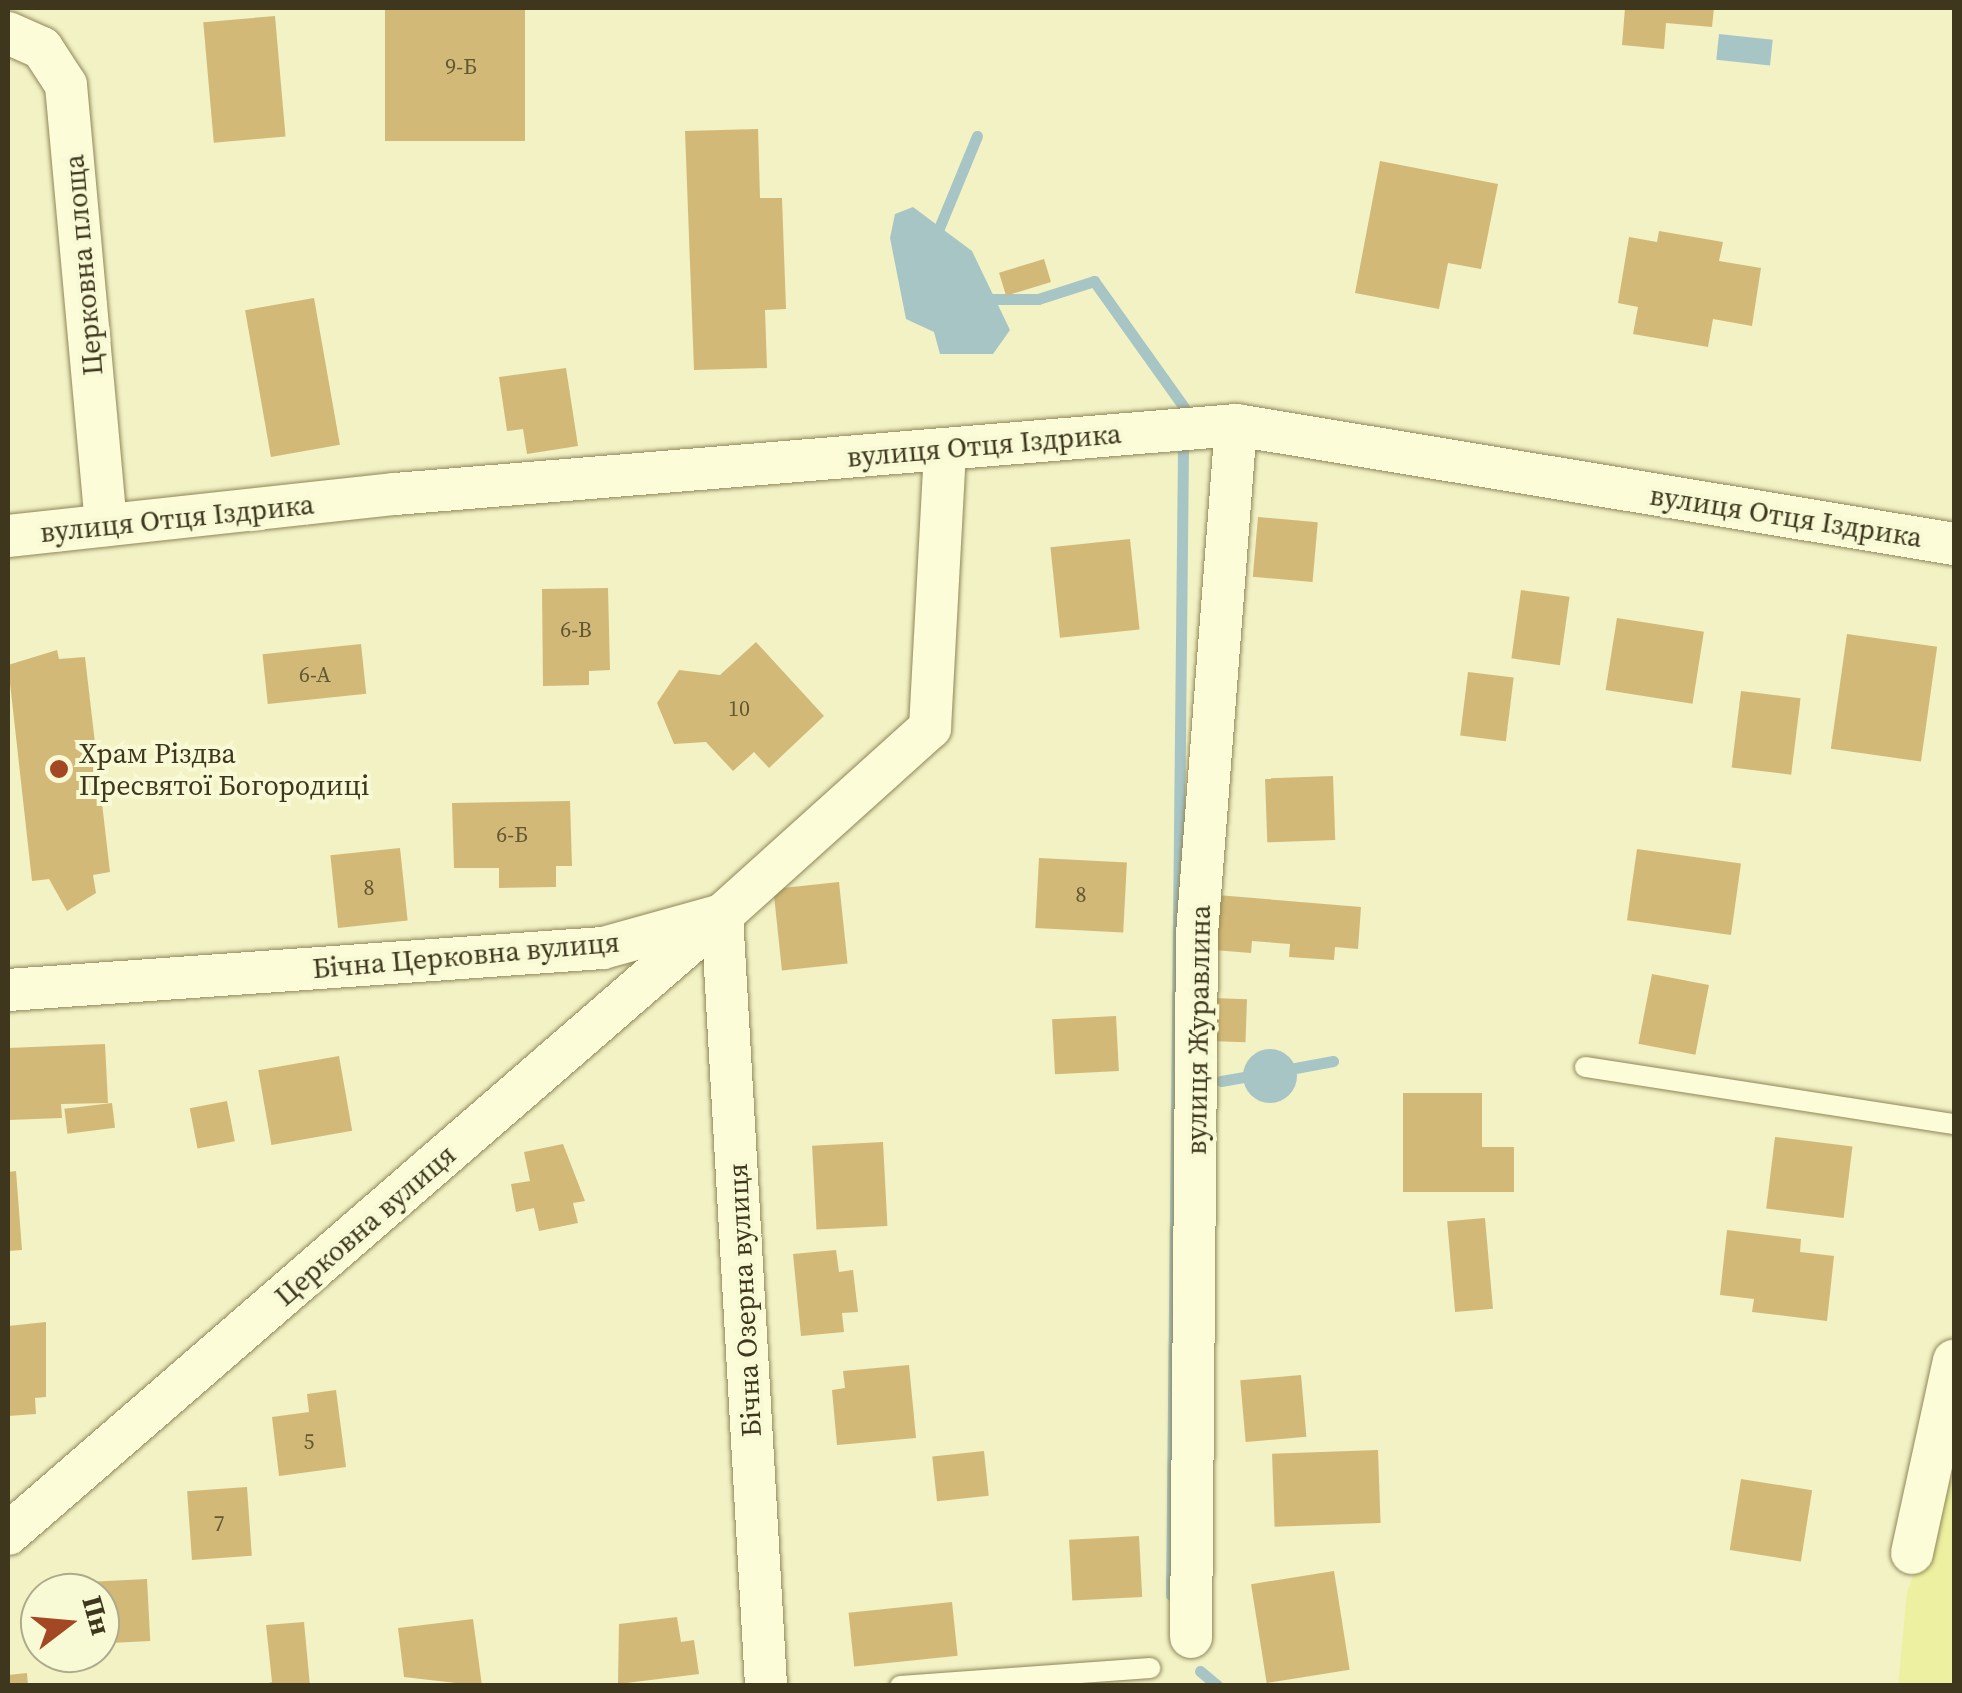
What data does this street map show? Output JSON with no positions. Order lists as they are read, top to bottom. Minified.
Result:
{"streets":{"street":["Церковна площа","вулиця Отця Іздрика","Бічна Церковна вулиця","вулиця Журавлина","Церковна вулиця","Бічна Озерна вулиця"]},"crossings":[["Церковна площа","вулиця Отця Іздрика"],["вулиця Отця Іздрика","Бічна Церковна вулиця"],["вулиця Отця Іздрика","вулиця Журавлина"],["Бічна Церковна вулиця","Церковна вулиця"],["Бічна Церковна вулиця","Бічна Озерна вулиця"],["Церковна вулиця","Бічна Озерна вулиця"]],"places":["Храм Різдва Пресвятої Богородиці"],"house_numbers":["9-Б","6-В","6-А","10","6-Б","8","8","5","7"],"north":"right"}
